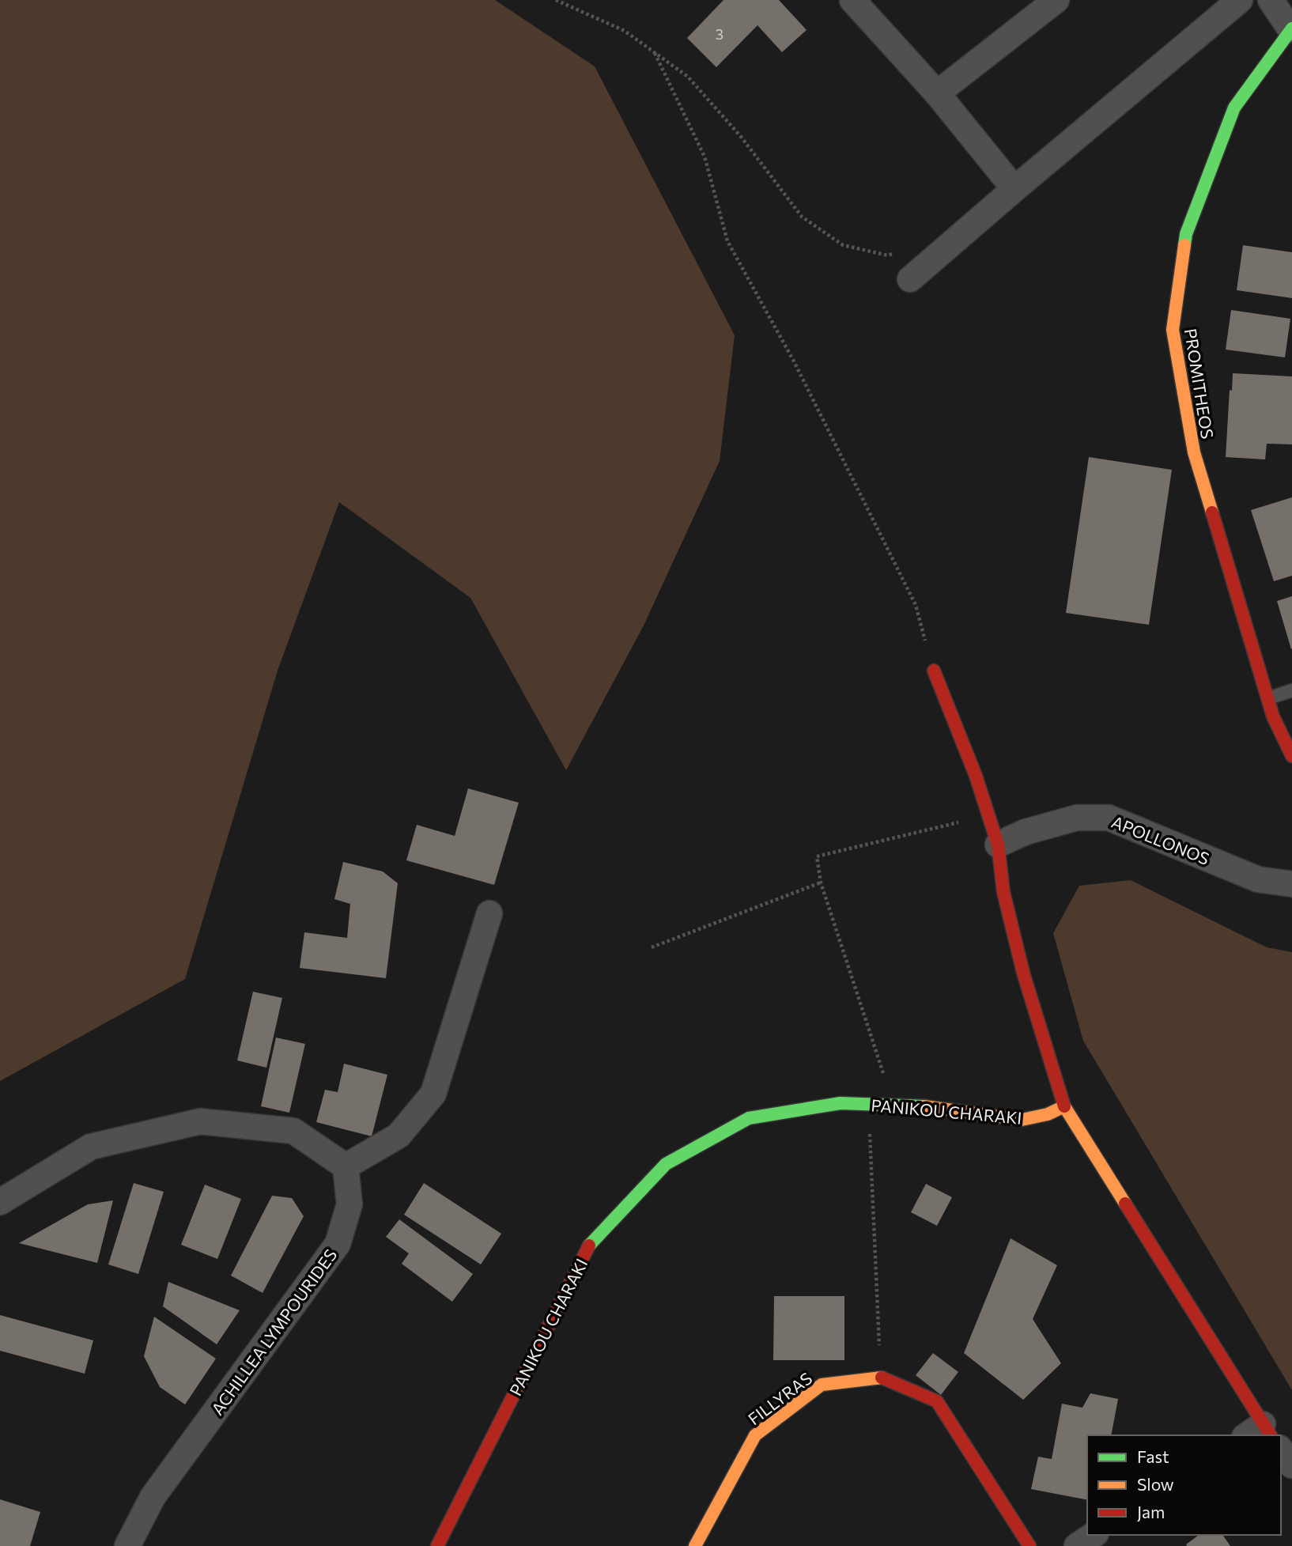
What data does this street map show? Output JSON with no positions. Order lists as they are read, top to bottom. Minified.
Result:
{"streets":{"street":["PROMITHEOS","APOLLONOS","PANIKOU CHARAKI","ACHILLEA LYMPOURIDES","FILLYRAS"]},"house_numbers":["3"],"legend":["Fast","Slow","Jam"]}
